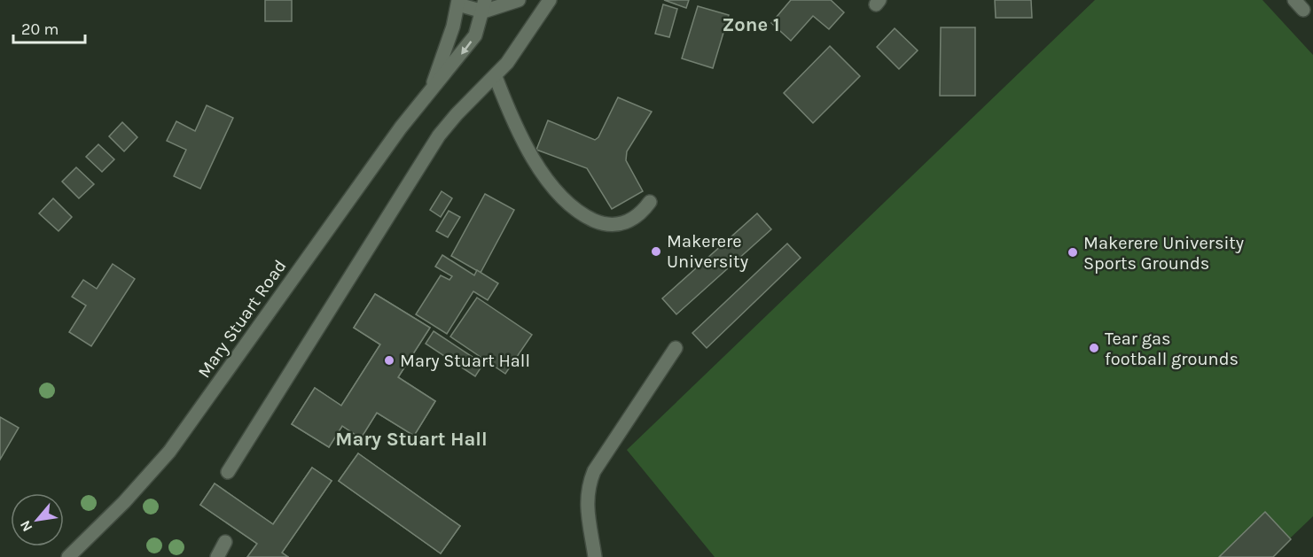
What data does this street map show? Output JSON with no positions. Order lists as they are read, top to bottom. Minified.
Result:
{"streets":{"lane":["Mary Stuart Road"]},"districts":["Zone 1","Mary Stuart Hall"],"places":["Makerere University","Makerere University Sports Grounds","Tear gas football grounds","Mary Stuart Hall"],"scale_bar":"20 m","north":"bottom left"}
